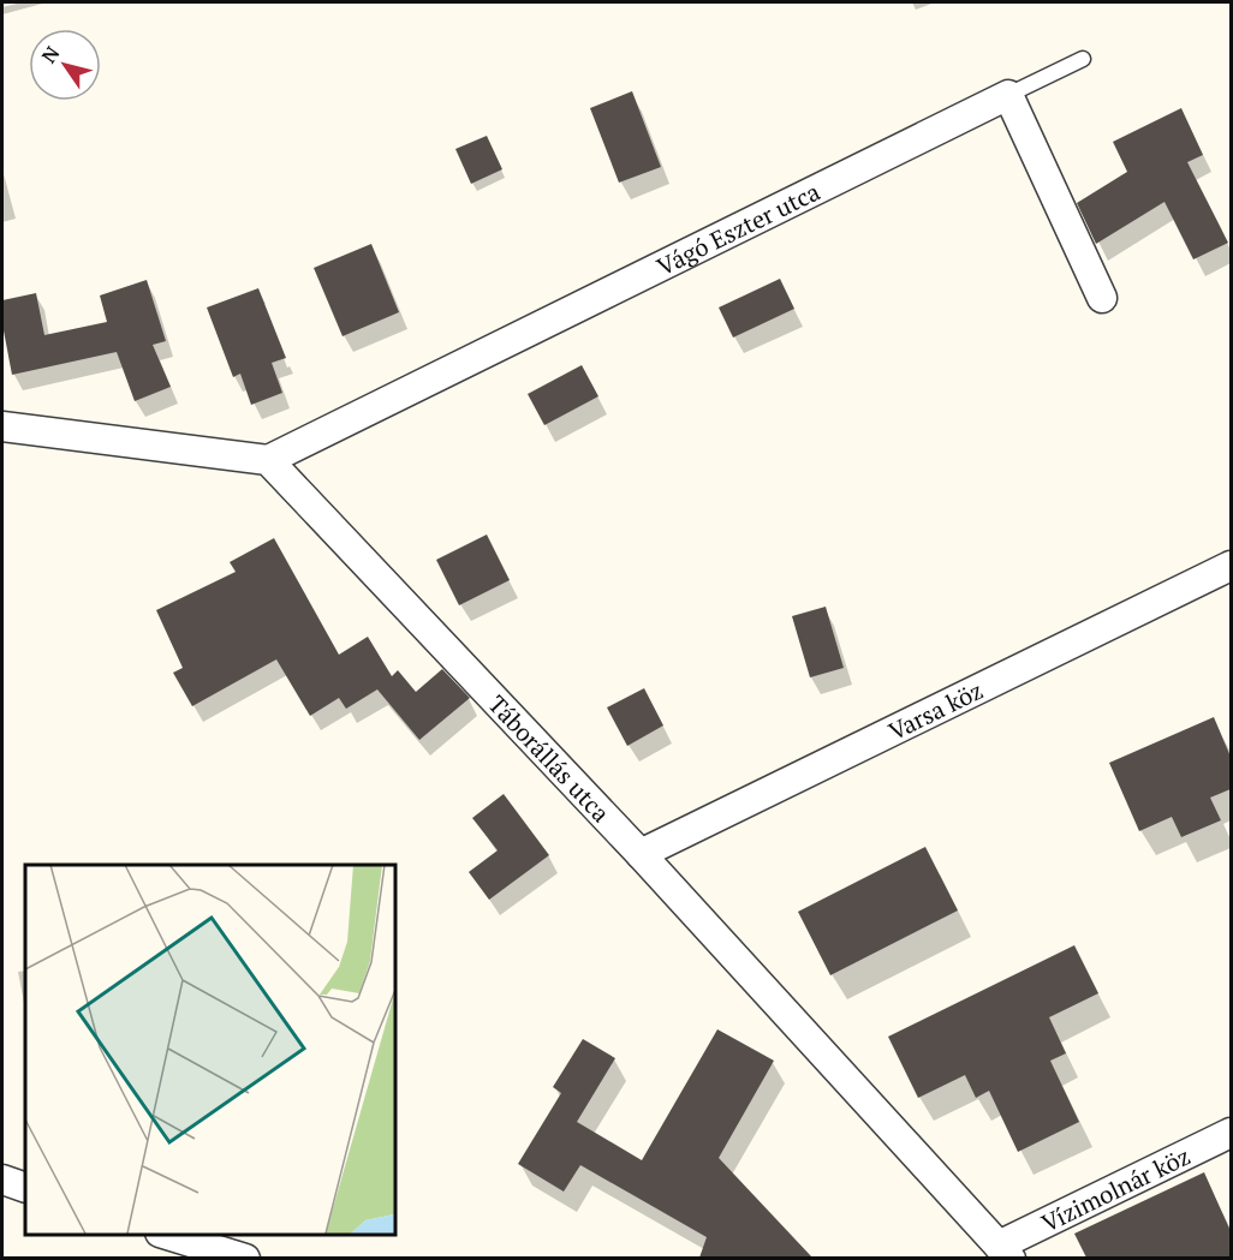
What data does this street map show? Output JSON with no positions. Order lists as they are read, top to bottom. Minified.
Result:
{"streets":{"street":["Vágó Eszter utca","Varsa köz","Táborállás utca","Vízimolnár köz"]},"crossings":[["Vágó Eszter utca","Táborállás utca"],["Varsa köz","Táborállás utca"],["Táborállás utca","Vízimolnár köz"]],"north":"top left"}
